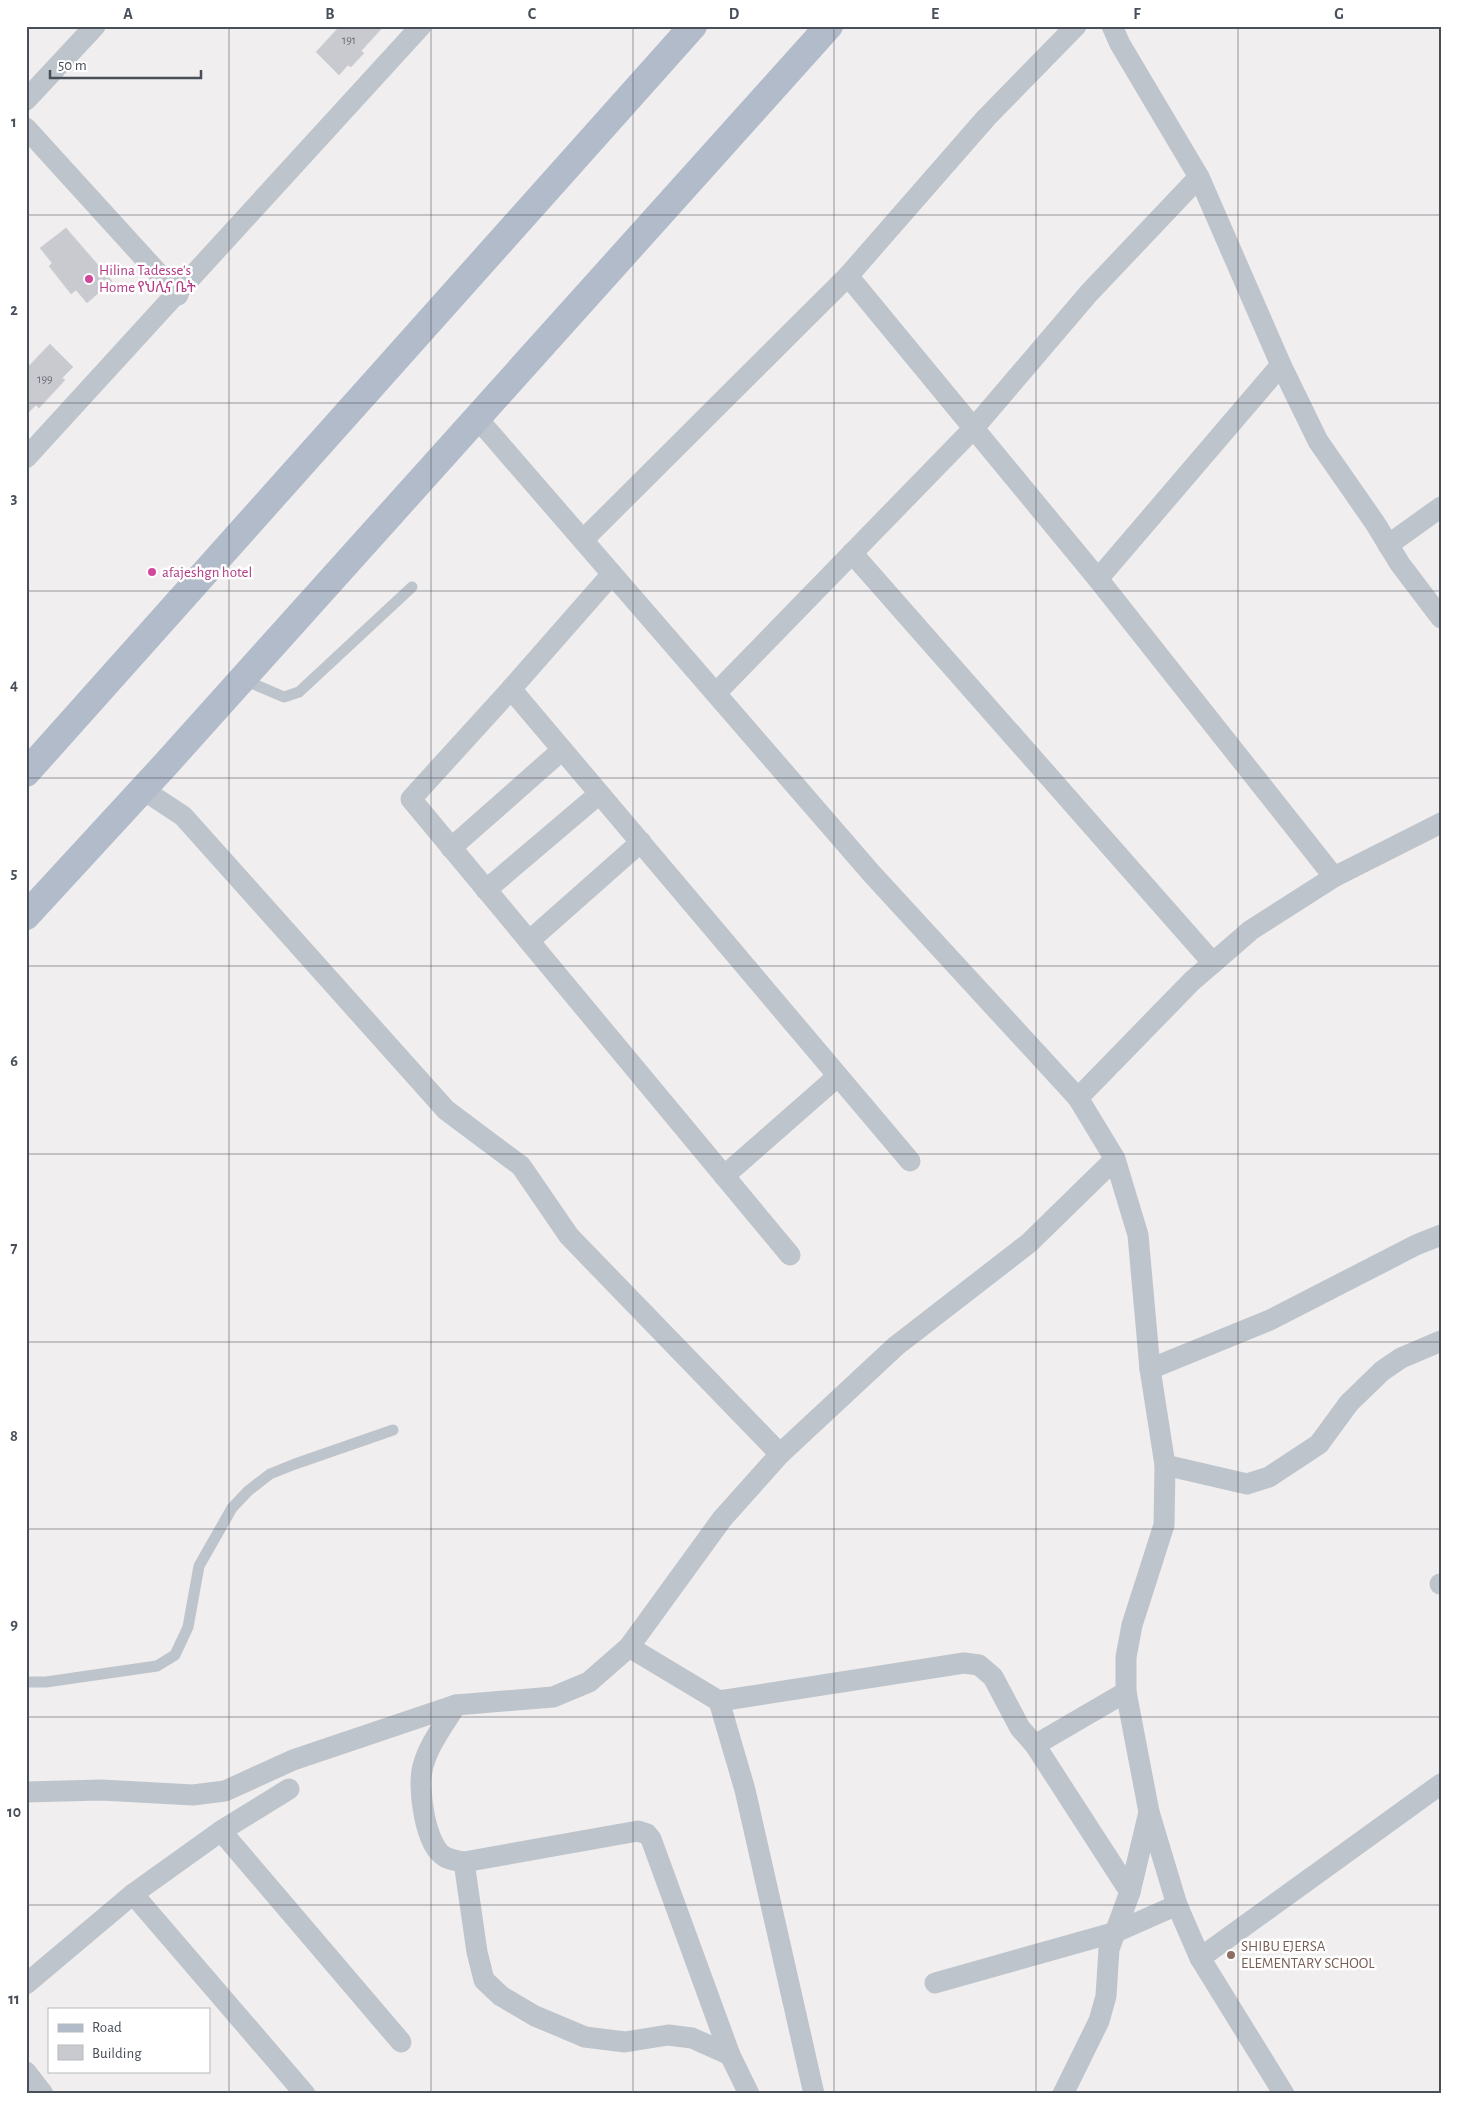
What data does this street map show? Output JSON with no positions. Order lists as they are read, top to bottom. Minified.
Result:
{"places":["Hilina Tadesse's Home የህሊና ቤት","afajeshgn hotel","SHIBU EJERSA ELEMENTARY SCHOOL"],"house_numbers":["191","199"],"legend":["Road","Building"],"scale_bar":"50 m","grid":{"columns":["A","B","C","D","E","F","G"],"rows":["1","2","3","4","5","6","7","8","9","10","11"]}}
